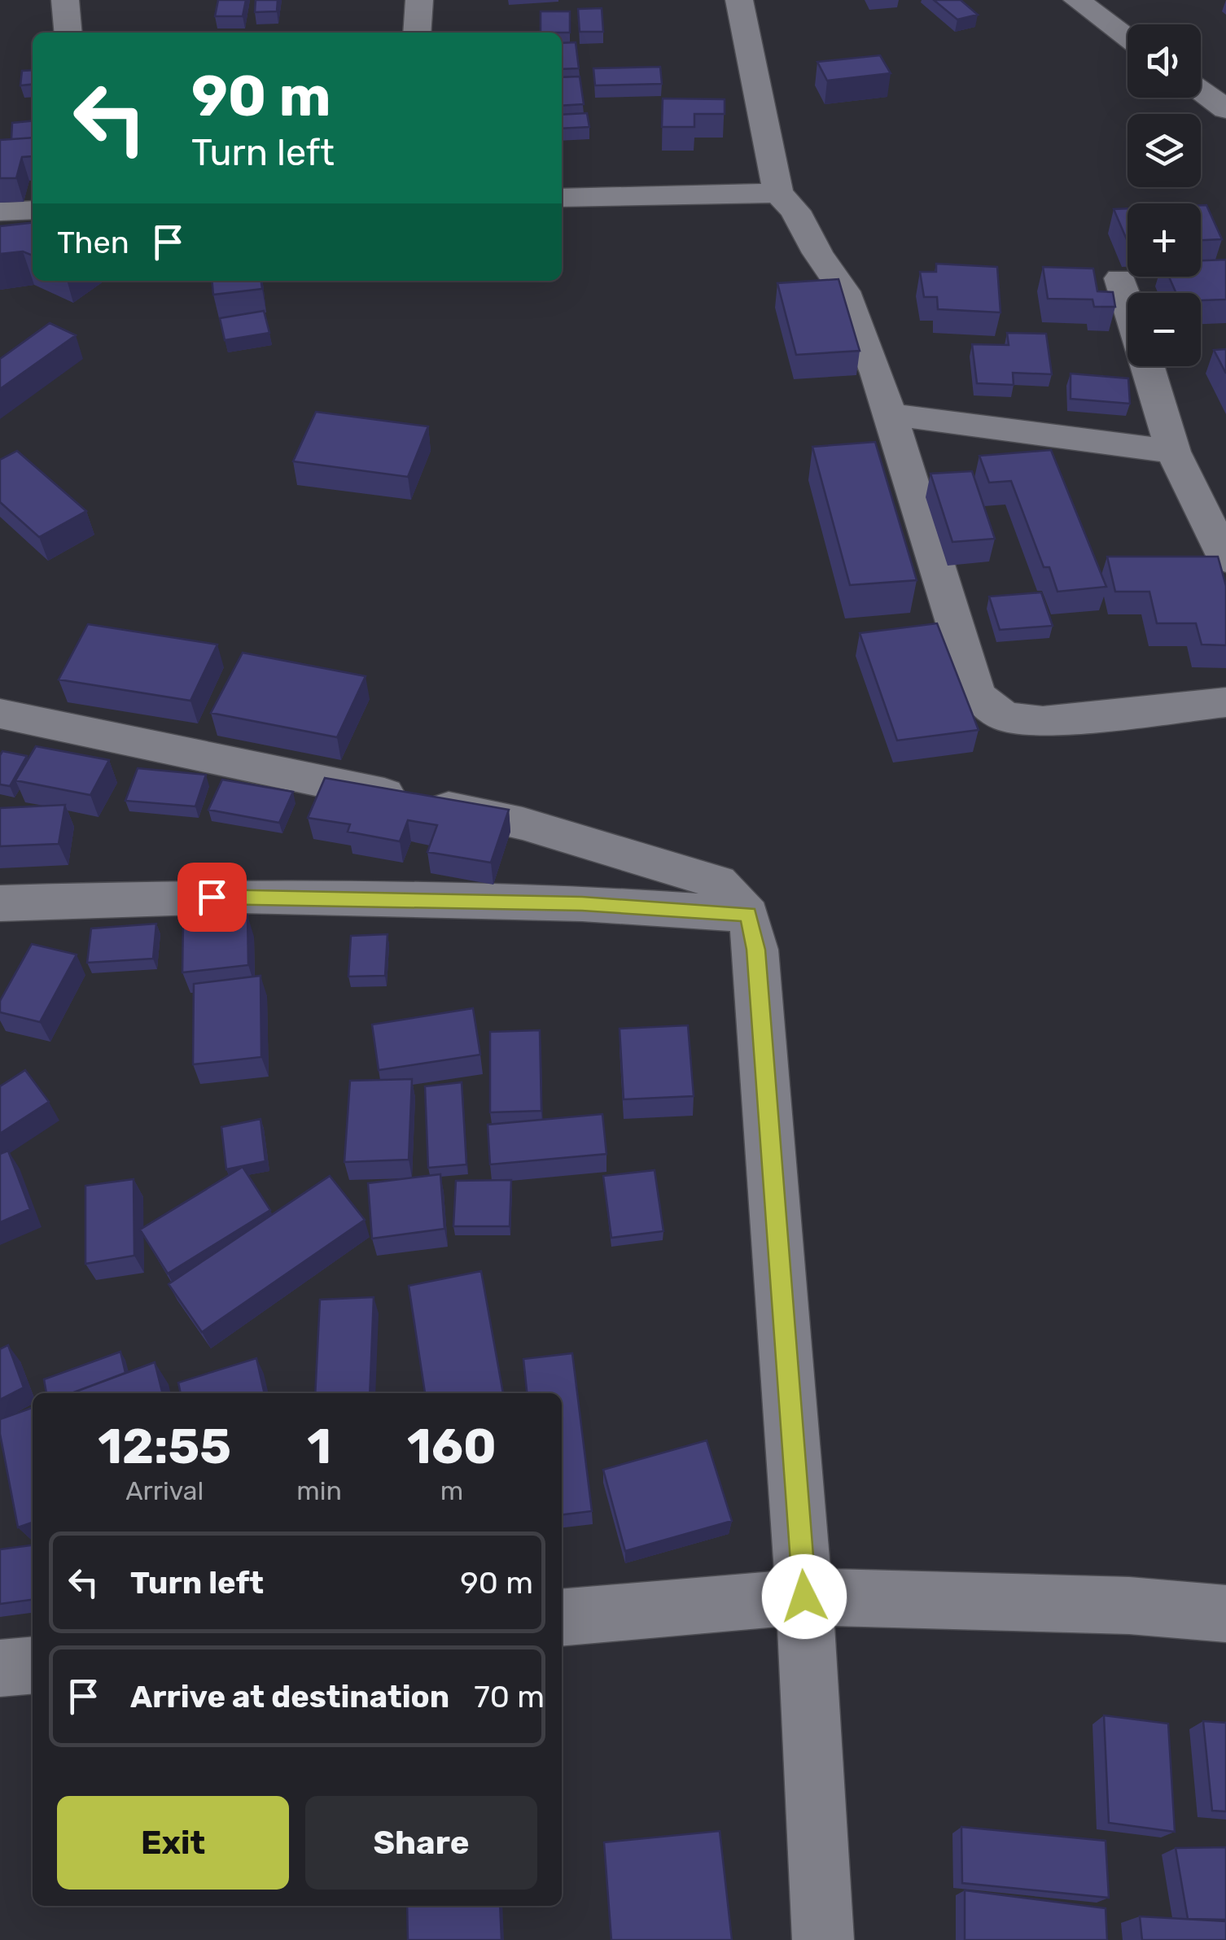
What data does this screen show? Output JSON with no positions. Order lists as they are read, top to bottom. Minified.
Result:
{"page":{"map_buttons":["+","−"],"turn":["90 m","Turn left"],"then":"Then","eta":["12:55","Arrival","1","min","160","m"],"list":[{"name":"Turn left","value":"90 m"},{"name":"Arrive at destination","value":"70 m"}],"buttons":["Exit","Share"]}}
